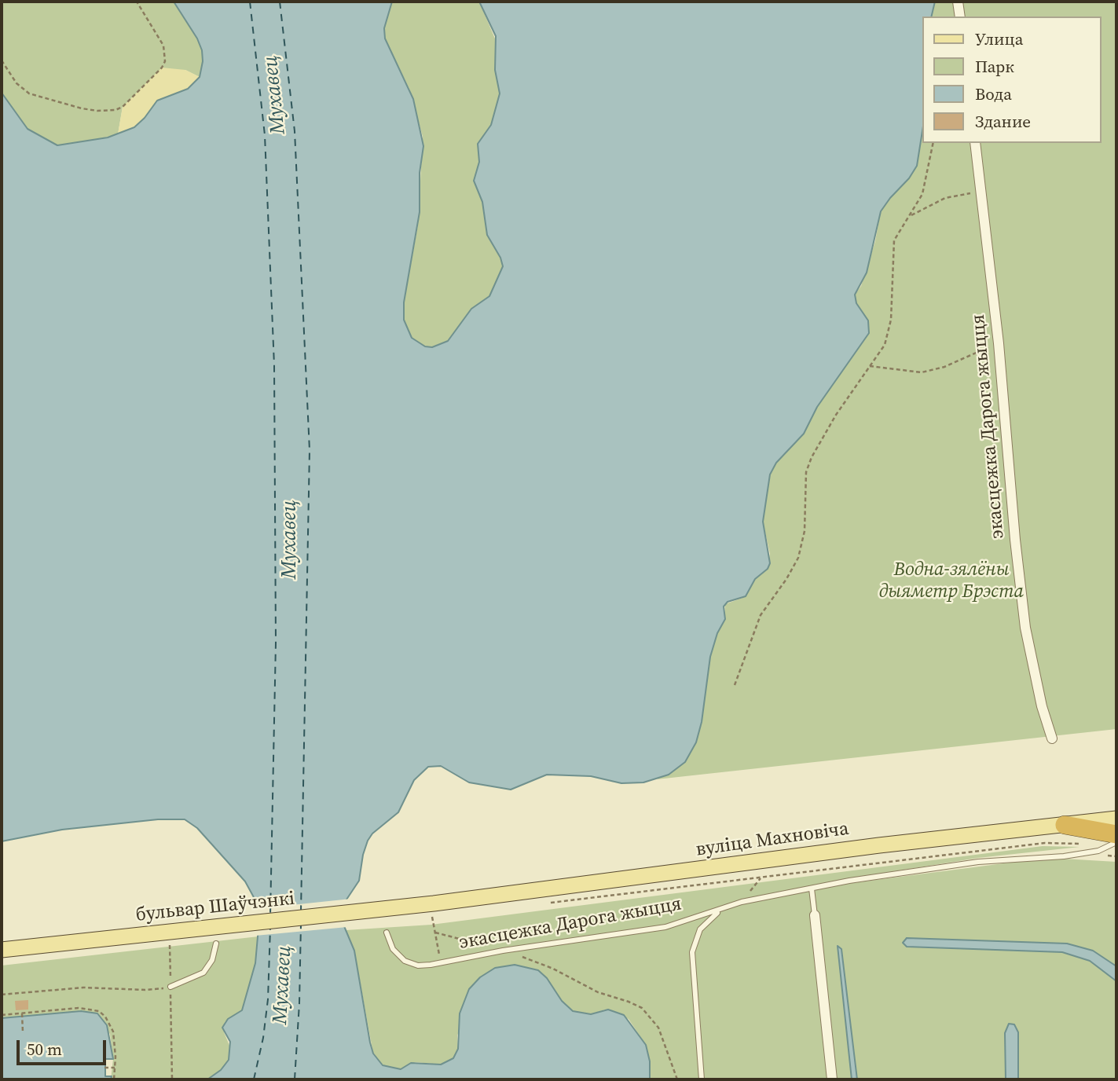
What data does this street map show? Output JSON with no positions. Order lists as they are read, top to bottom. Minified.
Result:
{"streets":{"main road":["вуліца Махновіча","бульвар Шаўчэнкі"],"street":["экасцежка Дарога жыцця"]},"crossings":[["вуліца Махновіча","бульвар Шаўчэнкі"]],"water":["Мухавец"],"parks":["Водна-зялёны дыяметр Брэста"],"legend":["Улица","Парк","Вода","Здание"],"scale_bar":"50 m"}
